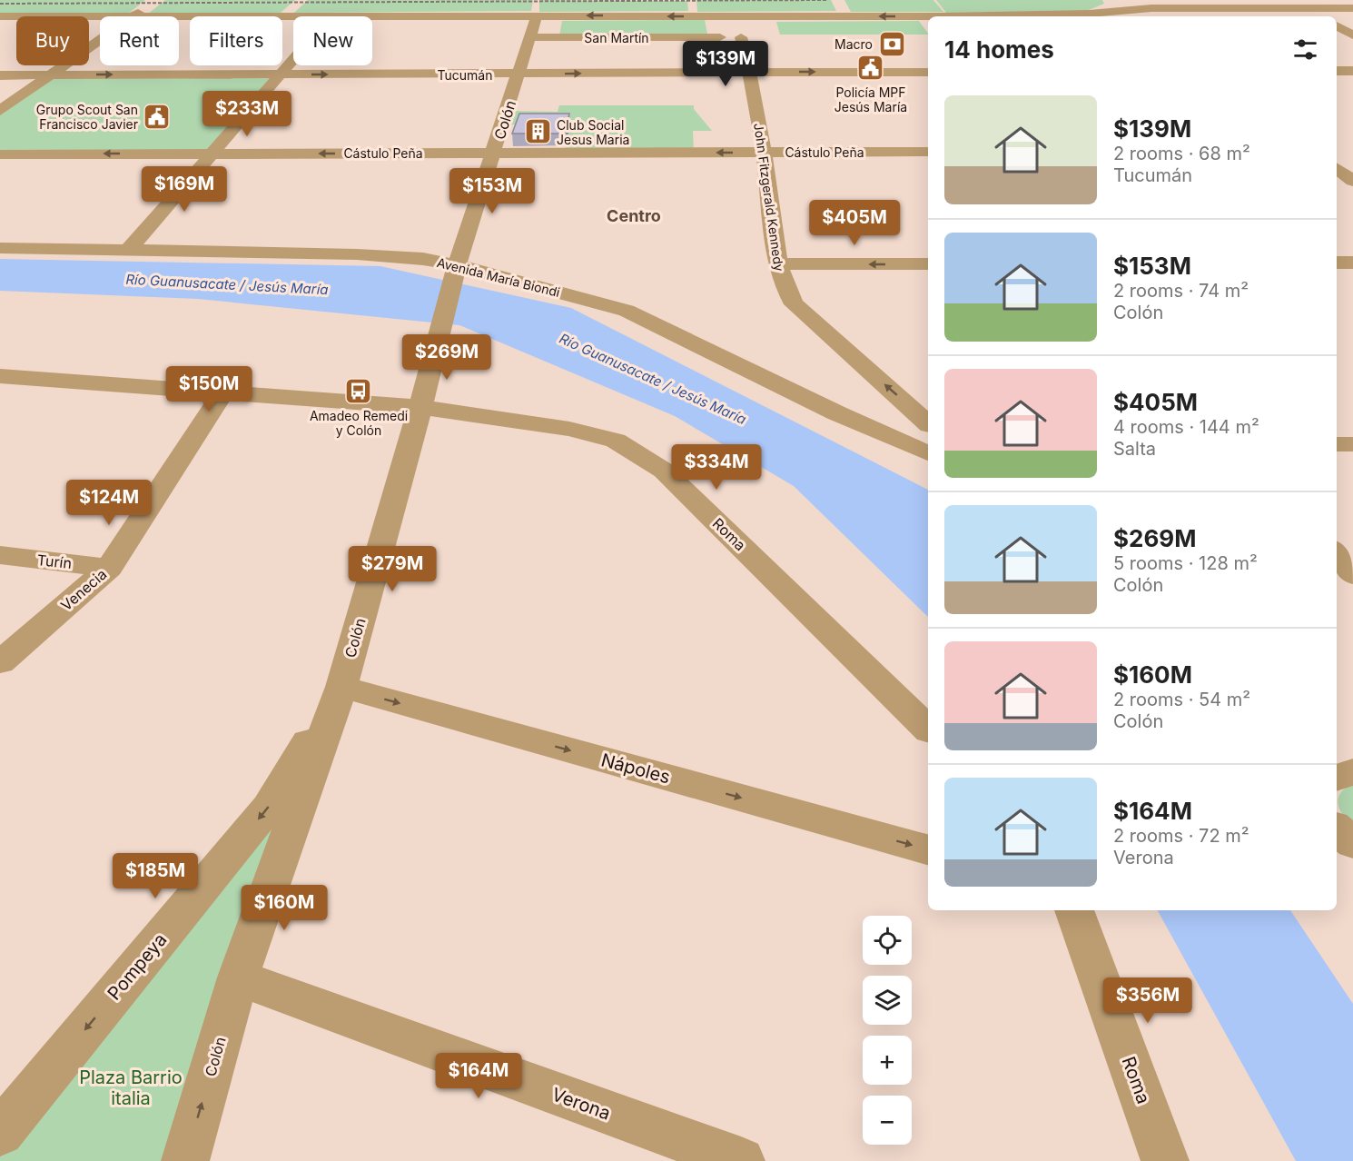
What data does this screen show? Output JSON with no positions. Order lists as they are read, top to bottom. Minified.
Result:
{"streets":{"street":["San Martín","Tucumán","Colón","Cástulo Peña","John Fitzgerald Kennedy","Avenida María Biondi","Roma","Turín","Venecia","Nápoles","Pompeya","Verona"]},"crossings":[["San Martín","Colón"],["San Martín","John Fitzgerald Kennedy"],["Tucumán","Colón"],["Tucumán","John Fitzgerald Kennedy"],["Colón","Cástulo Peña"],["Colón","Avenida María Biondi"],["Colón","Roma"],["Colón","Nápoles"],["Colón","Pompeya"],["Colón","Verona"],["Cástulo Peña","John Fitzgerald Kennedy"],["Roma","Venecia"],["Turín","Venecia"],["Nápoles","Pompeya"]],"one_way":["John Fitzgerald Kennedy","Nápoles","Pompeya"],"districts":["Centro"],"water":["Río Guanusacate / Jesús María"],"parks":["Plaza Barrio italia"],"places":{"bank":["Macro"],"public building":["Policía MPF Jesús María","Grupo Scout San Francisco Javier"],"building":["Club Social Jesus Maria"],"bus stop":["Amadeo Remedi y Colón"]},"page":{"chip":["Buy","Rent","Filters","New"],"heading":"14 homes","price":["$139M","$233M","$169M","$153M","$405M","$269M","$150M","$334M","$124M","$279M","$185M","$160M","$356M","$164M"],"list":[{"name":"$139M","note":"2 rooms · 68 m² · Tucumán"},{"name":"$153M","note":"2 rooms · 74 m² · Colón"},{"name":"$405M","note":"4 rooms · 144 m² · Salta"},{"name":"$269M","note":"5 rooms · 128 m² · Colón"},{"name":"$160M","note":"2 rooms · 54 m² · Colón"},{"name":"$164M","note":"2 rooms · 72 m² · Verona"}],"map_buttons":["+","−"]}}
